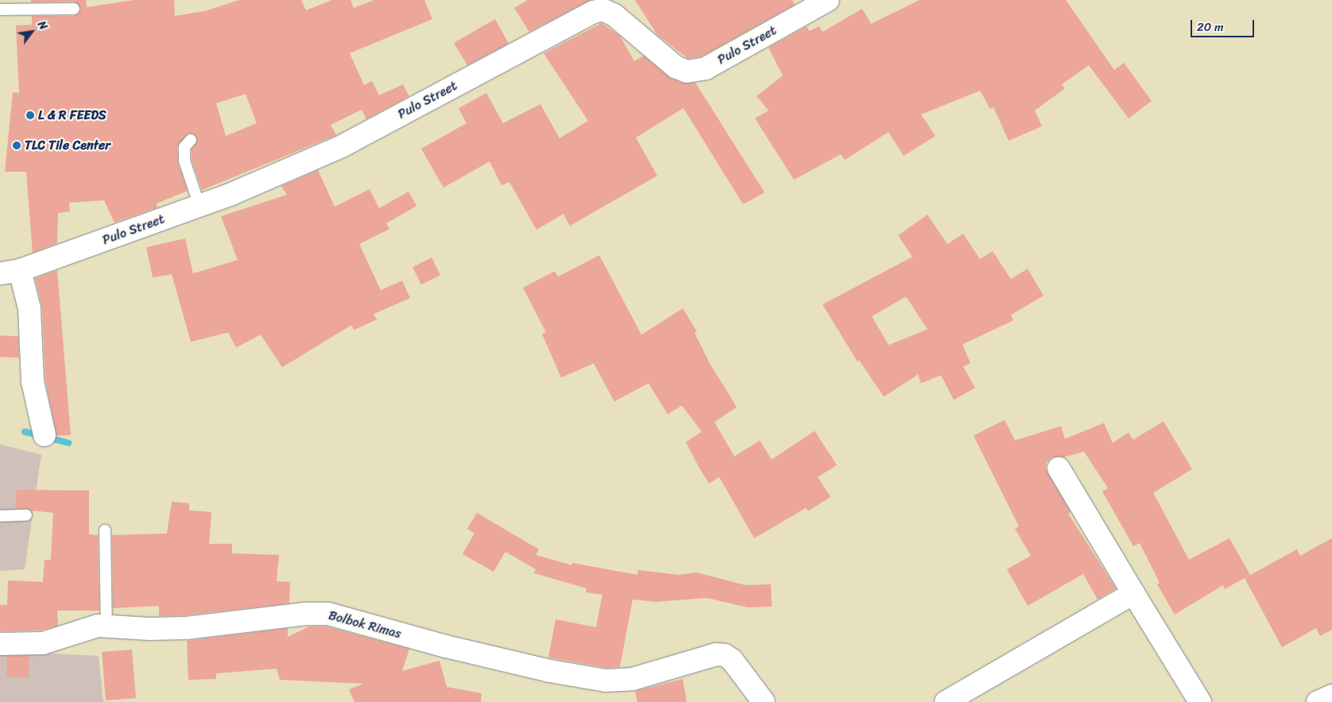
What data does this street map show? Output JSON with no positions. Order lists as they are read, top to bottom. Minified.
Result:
{"streets":{"street":["Pulo Street","Bolbok Rimas"]},"places":["L & R FEEDS","TLC Tile Center"],"scale_bar":"20 m","north":"top right"}
